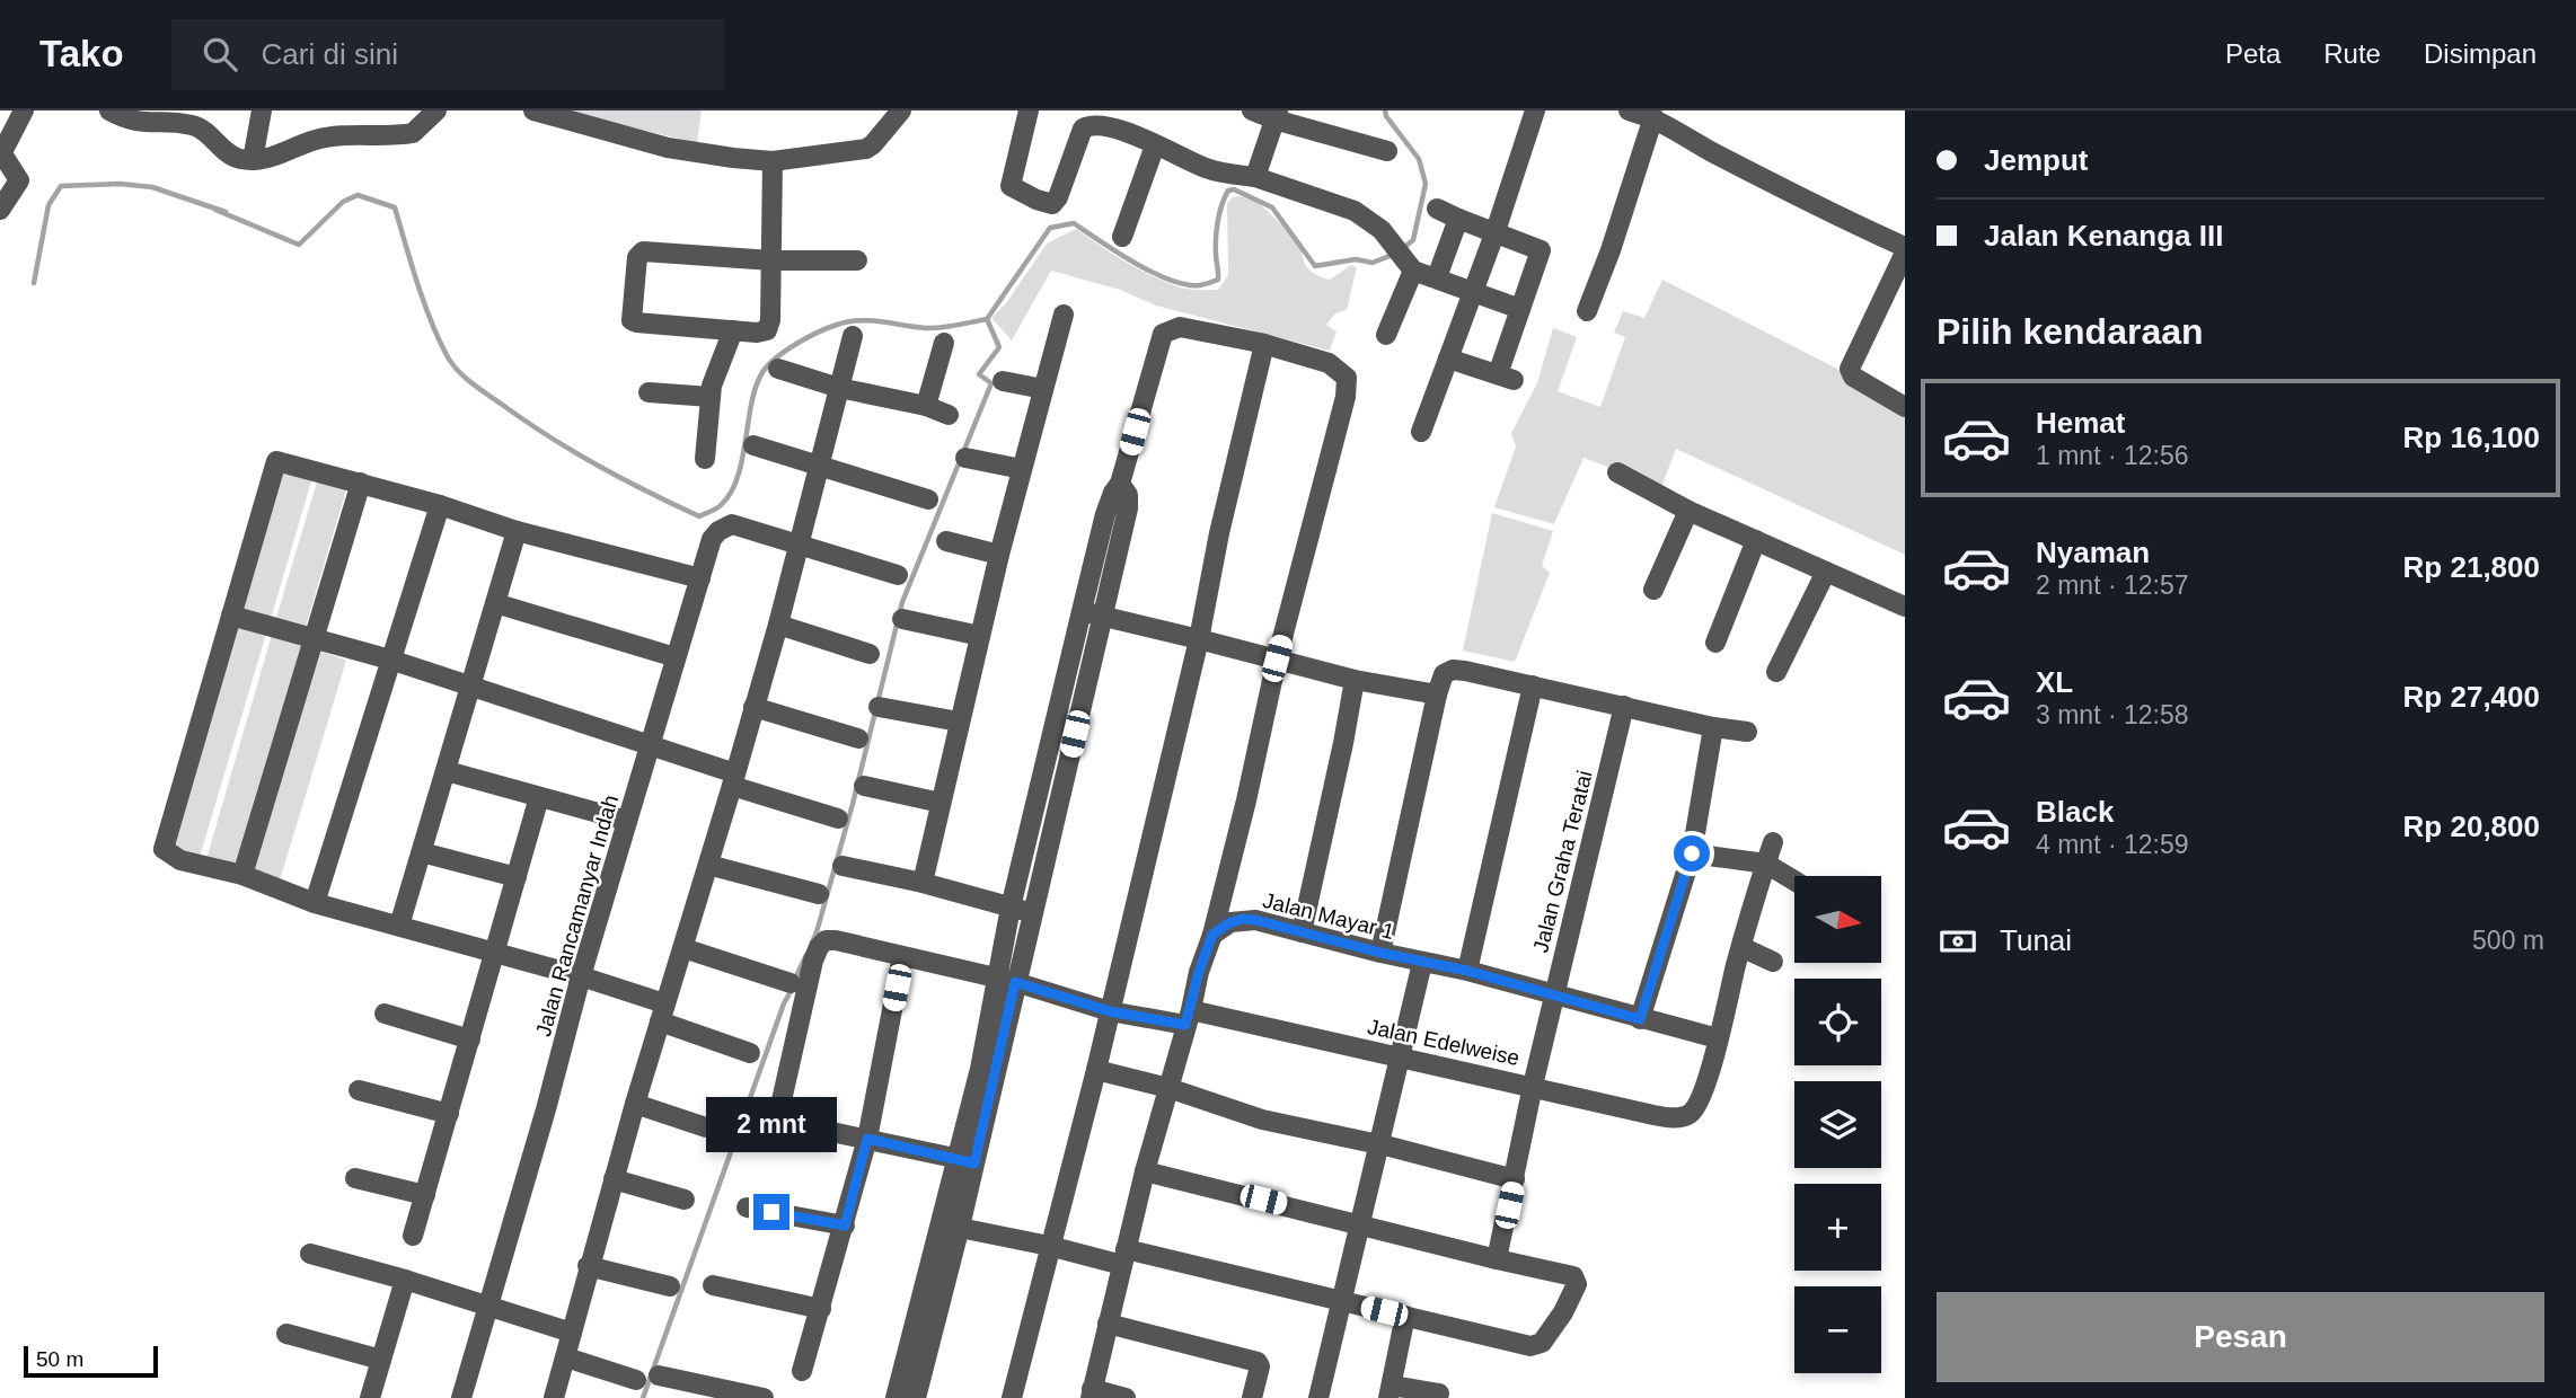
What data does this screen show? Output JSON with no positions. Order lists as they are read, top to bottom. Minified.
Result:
{"streets":{"street":["Jalan Graha Teratai","Jalan Rancamanyar Indah","Jalan Mayar 1","Jalan Edelweise"]},"crossings":[["Jalan Graha Teratai","Jalan Mayar 1"],["Jalan Graha Teratai","Jalan Edelweise"],["Jalan Mayar 1","Jalan Edelweise"]],"scale_bar":"50 m","north":"right","page":{"header":"Tako","search":"Cari di sini","nav":["Peta","Rute","Disimpan"],"banner":["Jemput","Jalan Kenanga III"],"heading":"Pilih kendaraan","list":[{"name":"Hemat","note":"1 mnt · 12:56","value":"Rp 16,100"},{"name":"Nyaman","note":"2 mnt · 12:57","value":"Rp 21,800"},{"name":"XL","note":"3 mnt · 12:58","value":"Rp 27,400"},{"name":"Black","note":"4 mnt · 12:59","value":"Rp 20,800"}],"map_buttons":["+","−"],"pay":["Tunai","500 m"],"bubble":"2 mnt","buttons":"Pesan","scale":"50 m"}}
